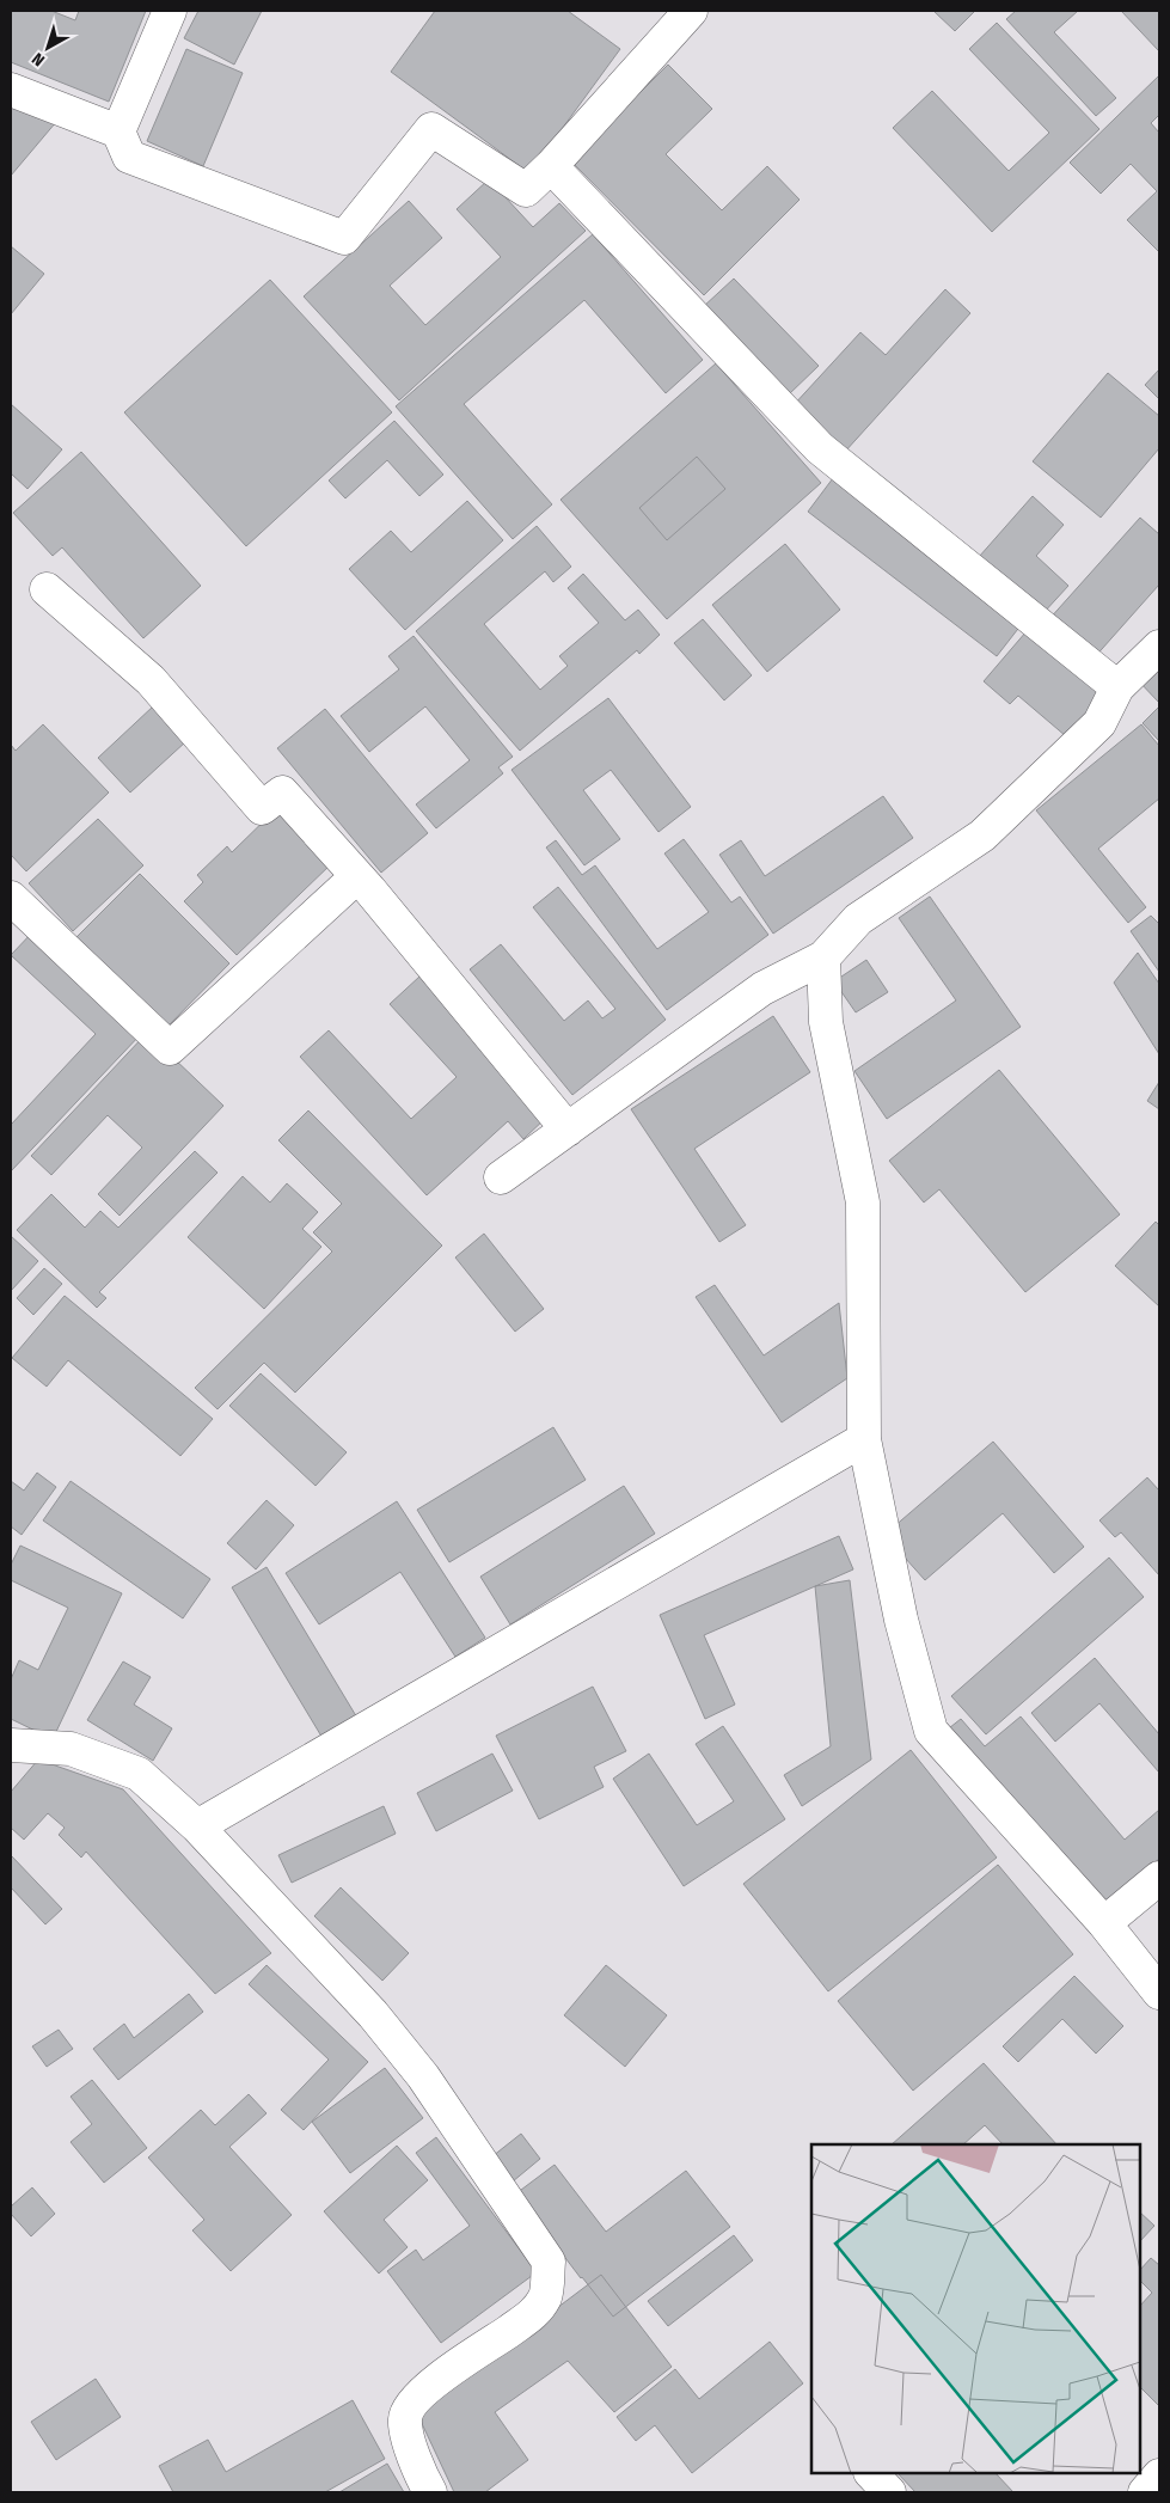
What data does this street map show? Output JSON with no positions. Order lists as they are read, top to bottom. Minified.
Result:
{"north":"bottom left"}
